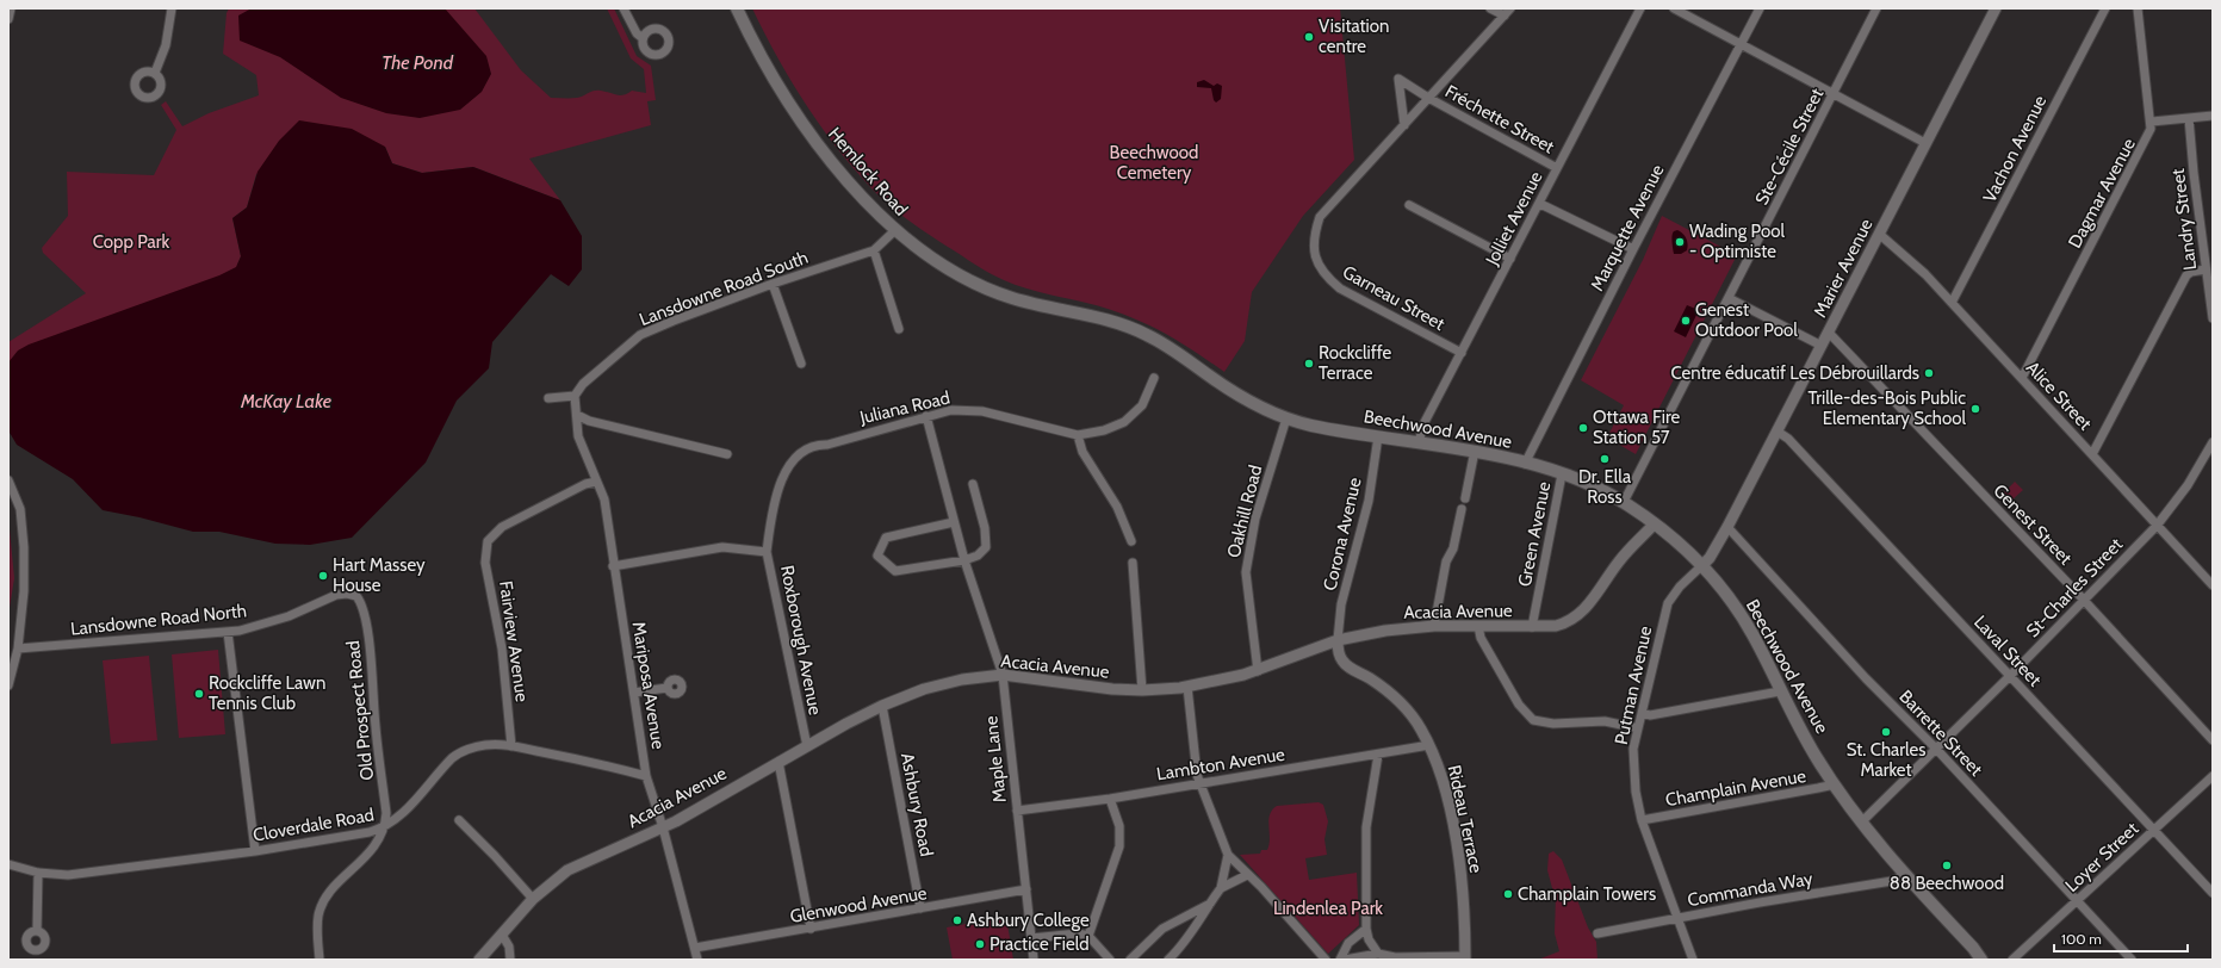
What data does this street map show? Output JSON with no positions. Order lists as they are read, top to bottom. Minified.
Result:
{"streets":{"main road":["Hemlock Road","Beechwood Avenue"],"street":["Fréchette Street","Ste-Cécile Street","Vachon Avenue","Dagmar Avenue","Jolliet Avenue","Landry Street","Marquette Avenue","Marier Avenue","Lansdowne Road South","Garneau Street","Alice Street","Juliana Road","Oakhill Road","Genest Street","Corona Avenue","Green Avenue","St-Charles Street","Acacia Avenue","Lansdowne Road North","Roxborough Avenue","Fairview Avenue","Laval Street","Mariposa Avenue","Putman Avenue","Old Prospect Road","Barrette Street","Maple Lane","Lambton Avenue","Champlain Avenue","Ashbury Road","Rideau Terrace","Cloverdale Road","Loyer Street","Commanda Way","Glenwood Avenue"]},"crossings":[["Fréchette Street","Jolliet Avenue"],["Fréchette Street","Garneau Street"],["Ste-Cécile Street","Beechwood Avenue"],["Vachon Avenue","Alice Street"],["Hemlock Road","Lansdowne Road South"],["Hemlock Road","Beechwood Avenue"],["Dagmar Avenue","Alice Street"],["Jolliet Avenue","Garneau Street"],["Jolliet Avenue","Beechwood Avenue"],["Marquette Avenue","Beechwood Avenue"],["Marier Avenue","Alice Street"],["Marier Avenue","Beechwood Avenue"],["Marier Avenue","Genest Street"],["Marier Avenue","Laval Street"],["Marier Avenue","Putman Avenue"],["Marier Avenue","Barrette Street"],["Alice Street","St-Charles Street"],["Juliana Road","Roxborough Avenue"],["Juliana Road","Maple Lane"],["Beechwood Avenue","Oakhill Road"],["Beechwood Avenue","Corona Avenue"],["Beechwood Avenue","Green Avenue"],["Beechwood Avenue","St-Charles Street"],["Beechwood Avenue","Acacia Avenue"],["Beechwood Avenue","Putman Avenue"],["Beechwood Avenue","Champlain Avenue"],["Beechwood Avenue","Commanda Way"],["Oakhill Road","Acacia Avenue"],["Genest Street","St-Charles Street"],["Corona Avenue","Acacia Avenue"],["Corona Avenue","Rideau Terrace"],["Green Avenue","Acacia Avenue"],["St-Charles Street","Laval Street"],["St-Charles Street","Barrette Street"],["Acacia Avenue","Roxborough Avenue"],["Acacia Avenue","Mariposa Avenue"],["Acacia Avenue","Maple Lane"],["Acacia Avenue","Ashbury Road"],["Acacia Avenue","Rideau Terrace"],["Lansdowne Road North","Old Prospect Road"],["Roxborough Avenue","Mariposa Avenue"],["Fairview Avenue","Mariposa Avenue"],["Fairview Avenue","Cloverdale Road"],["Laval Street","Loyer Street"],["Mariposa Avenue","Cloverdale Road"],["Mariposa Avenue","Glenwood Avenue"],["Putman Avenue","Champlain Avenue"],["Putman Avenue","Commanda Way"],["Old Prospect Road","Cloverdale Road"],["Barrette Street","Loyer Street"],["Maple Lane","Lambton Avenue"],["Maple Lane","Glenwood Avenue"],["Lambton Avenue","Rideau Terrace"],["Ashbury Road","Glenwood Avenue"]],"water":["The Pond","McKay Lake"],"parks":["Beechwood Cemetery","Copp Park","Lindenlea Park"],"places":["Visitation centre","Wading Pool - Optimiste","Genest Outdoor Pool","Rockcliffe Terrace","Centre éducatif Les Débrouillards","Trille-des-Bois Public Elementary School","Ottawa Fire Station 57","Dr. Ella Ross","Hart Massey House","Rockcliffe Lawn Tennis Club","St. Charles Market","88 Beechwood","Champlain Towers","Ashbury College","Practice Field"],"scale_bar":"100 m"}
